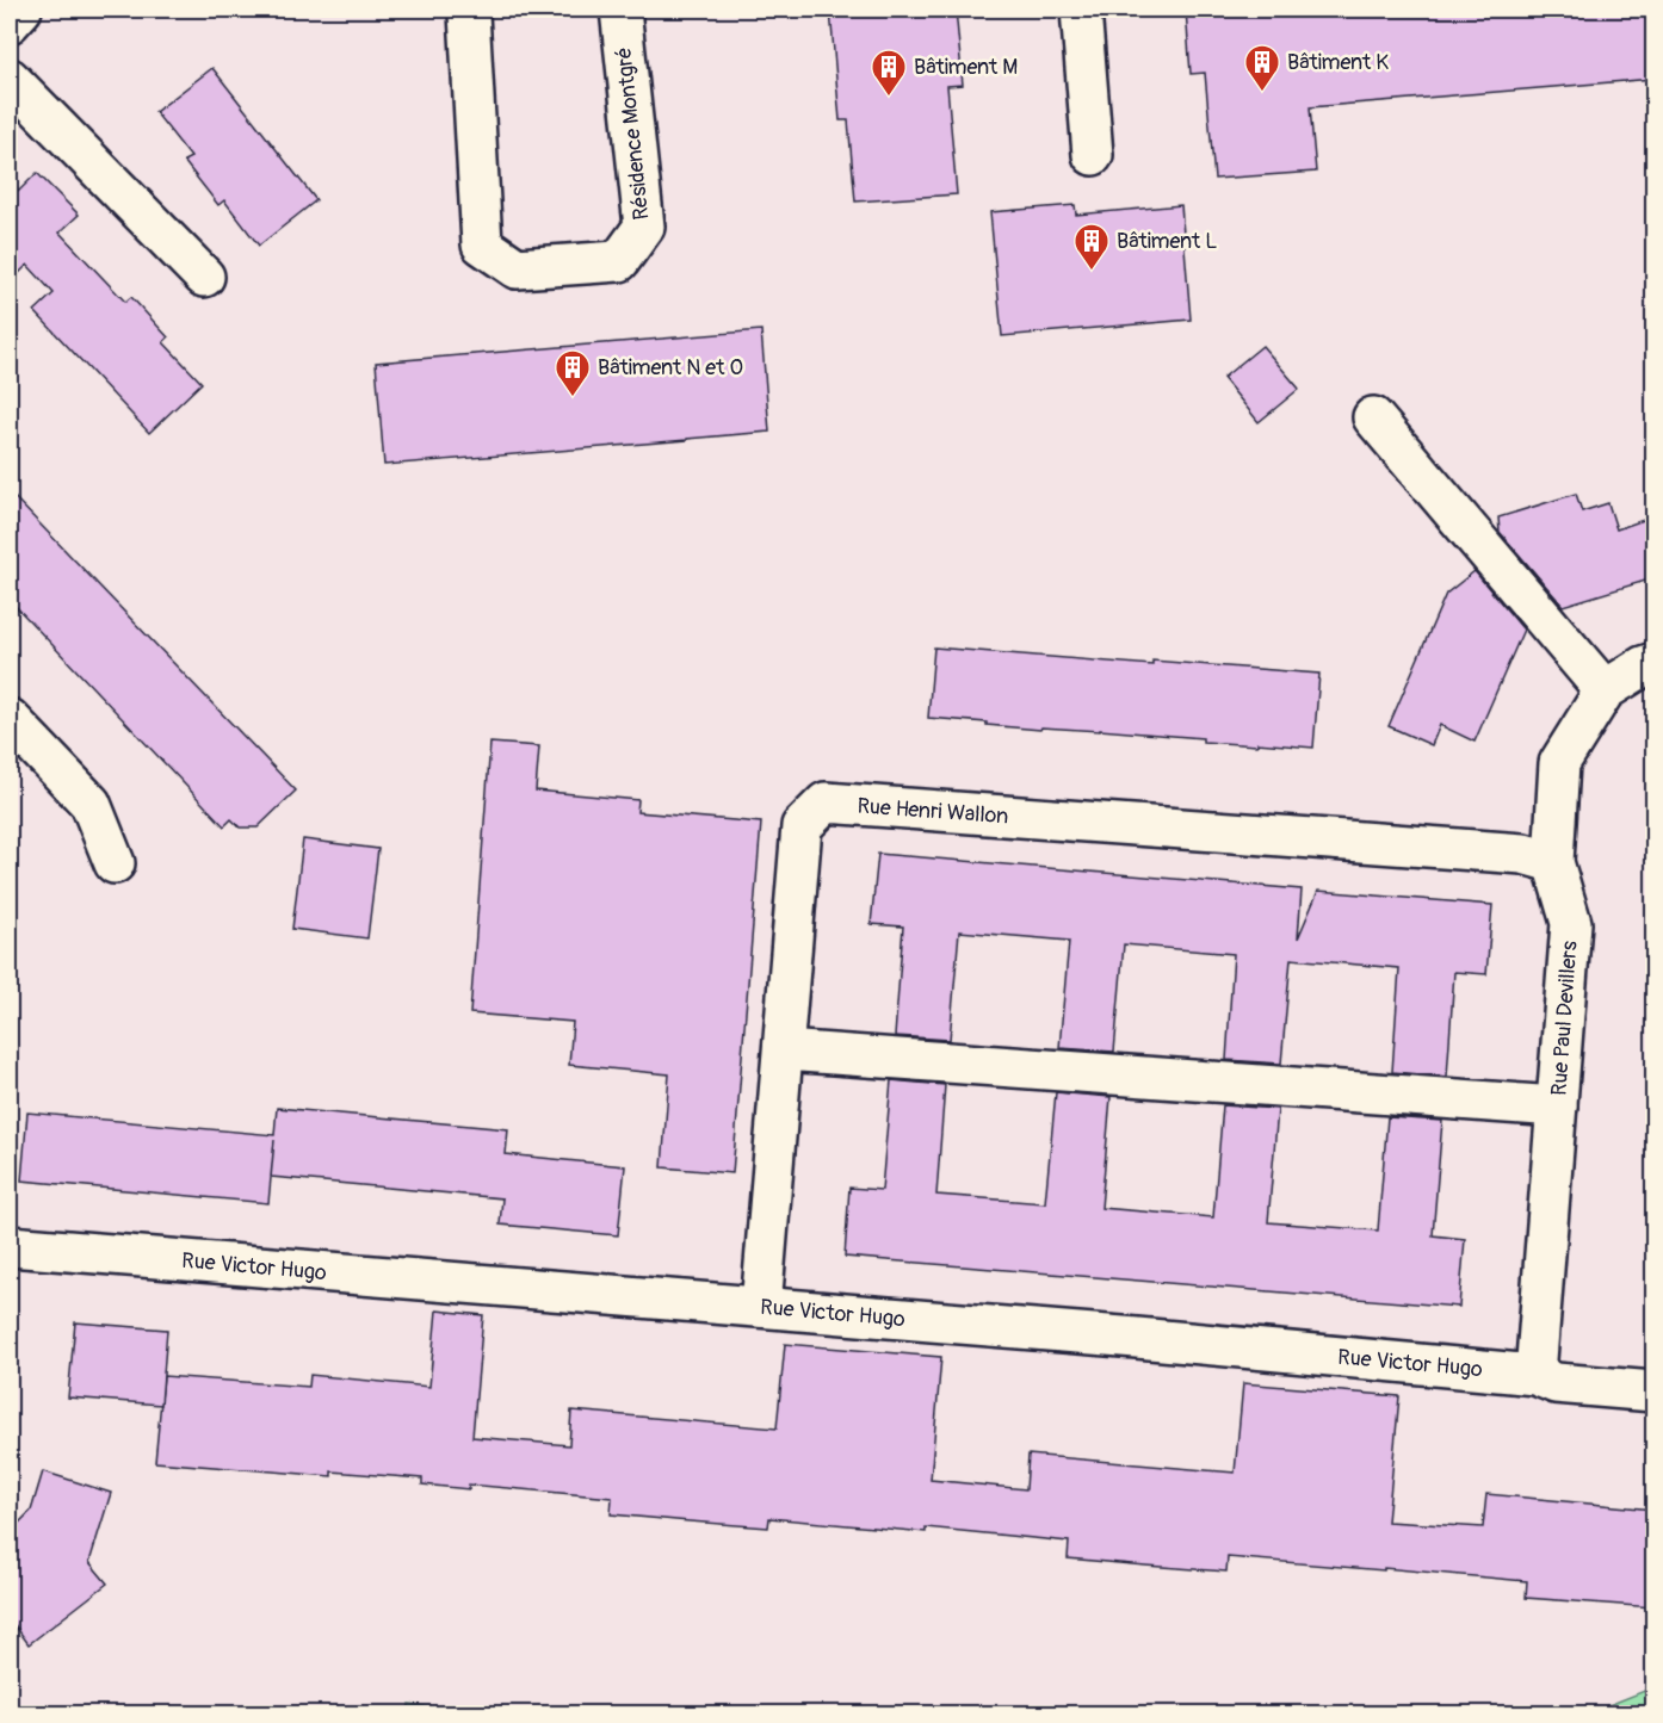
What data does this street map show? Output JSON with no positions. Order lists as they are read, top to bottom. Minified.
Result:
{"streets":{"street":["Résidence Montgré","Rue Henri Wallon","Rue Paul Devillers","Rue Victor Hugo"]},"crossings":[["Rue Henri Wallon","Rue Paul Devillers"],["Rue Henri Wallon","Rue Victor Hugo"],["Rue Paul Devillers","Rue Victor Hugo"]],"places":{"building":["Bâtiment K","Bâtiment M","Bâtiment L","Bâtiment N et O"]}}
